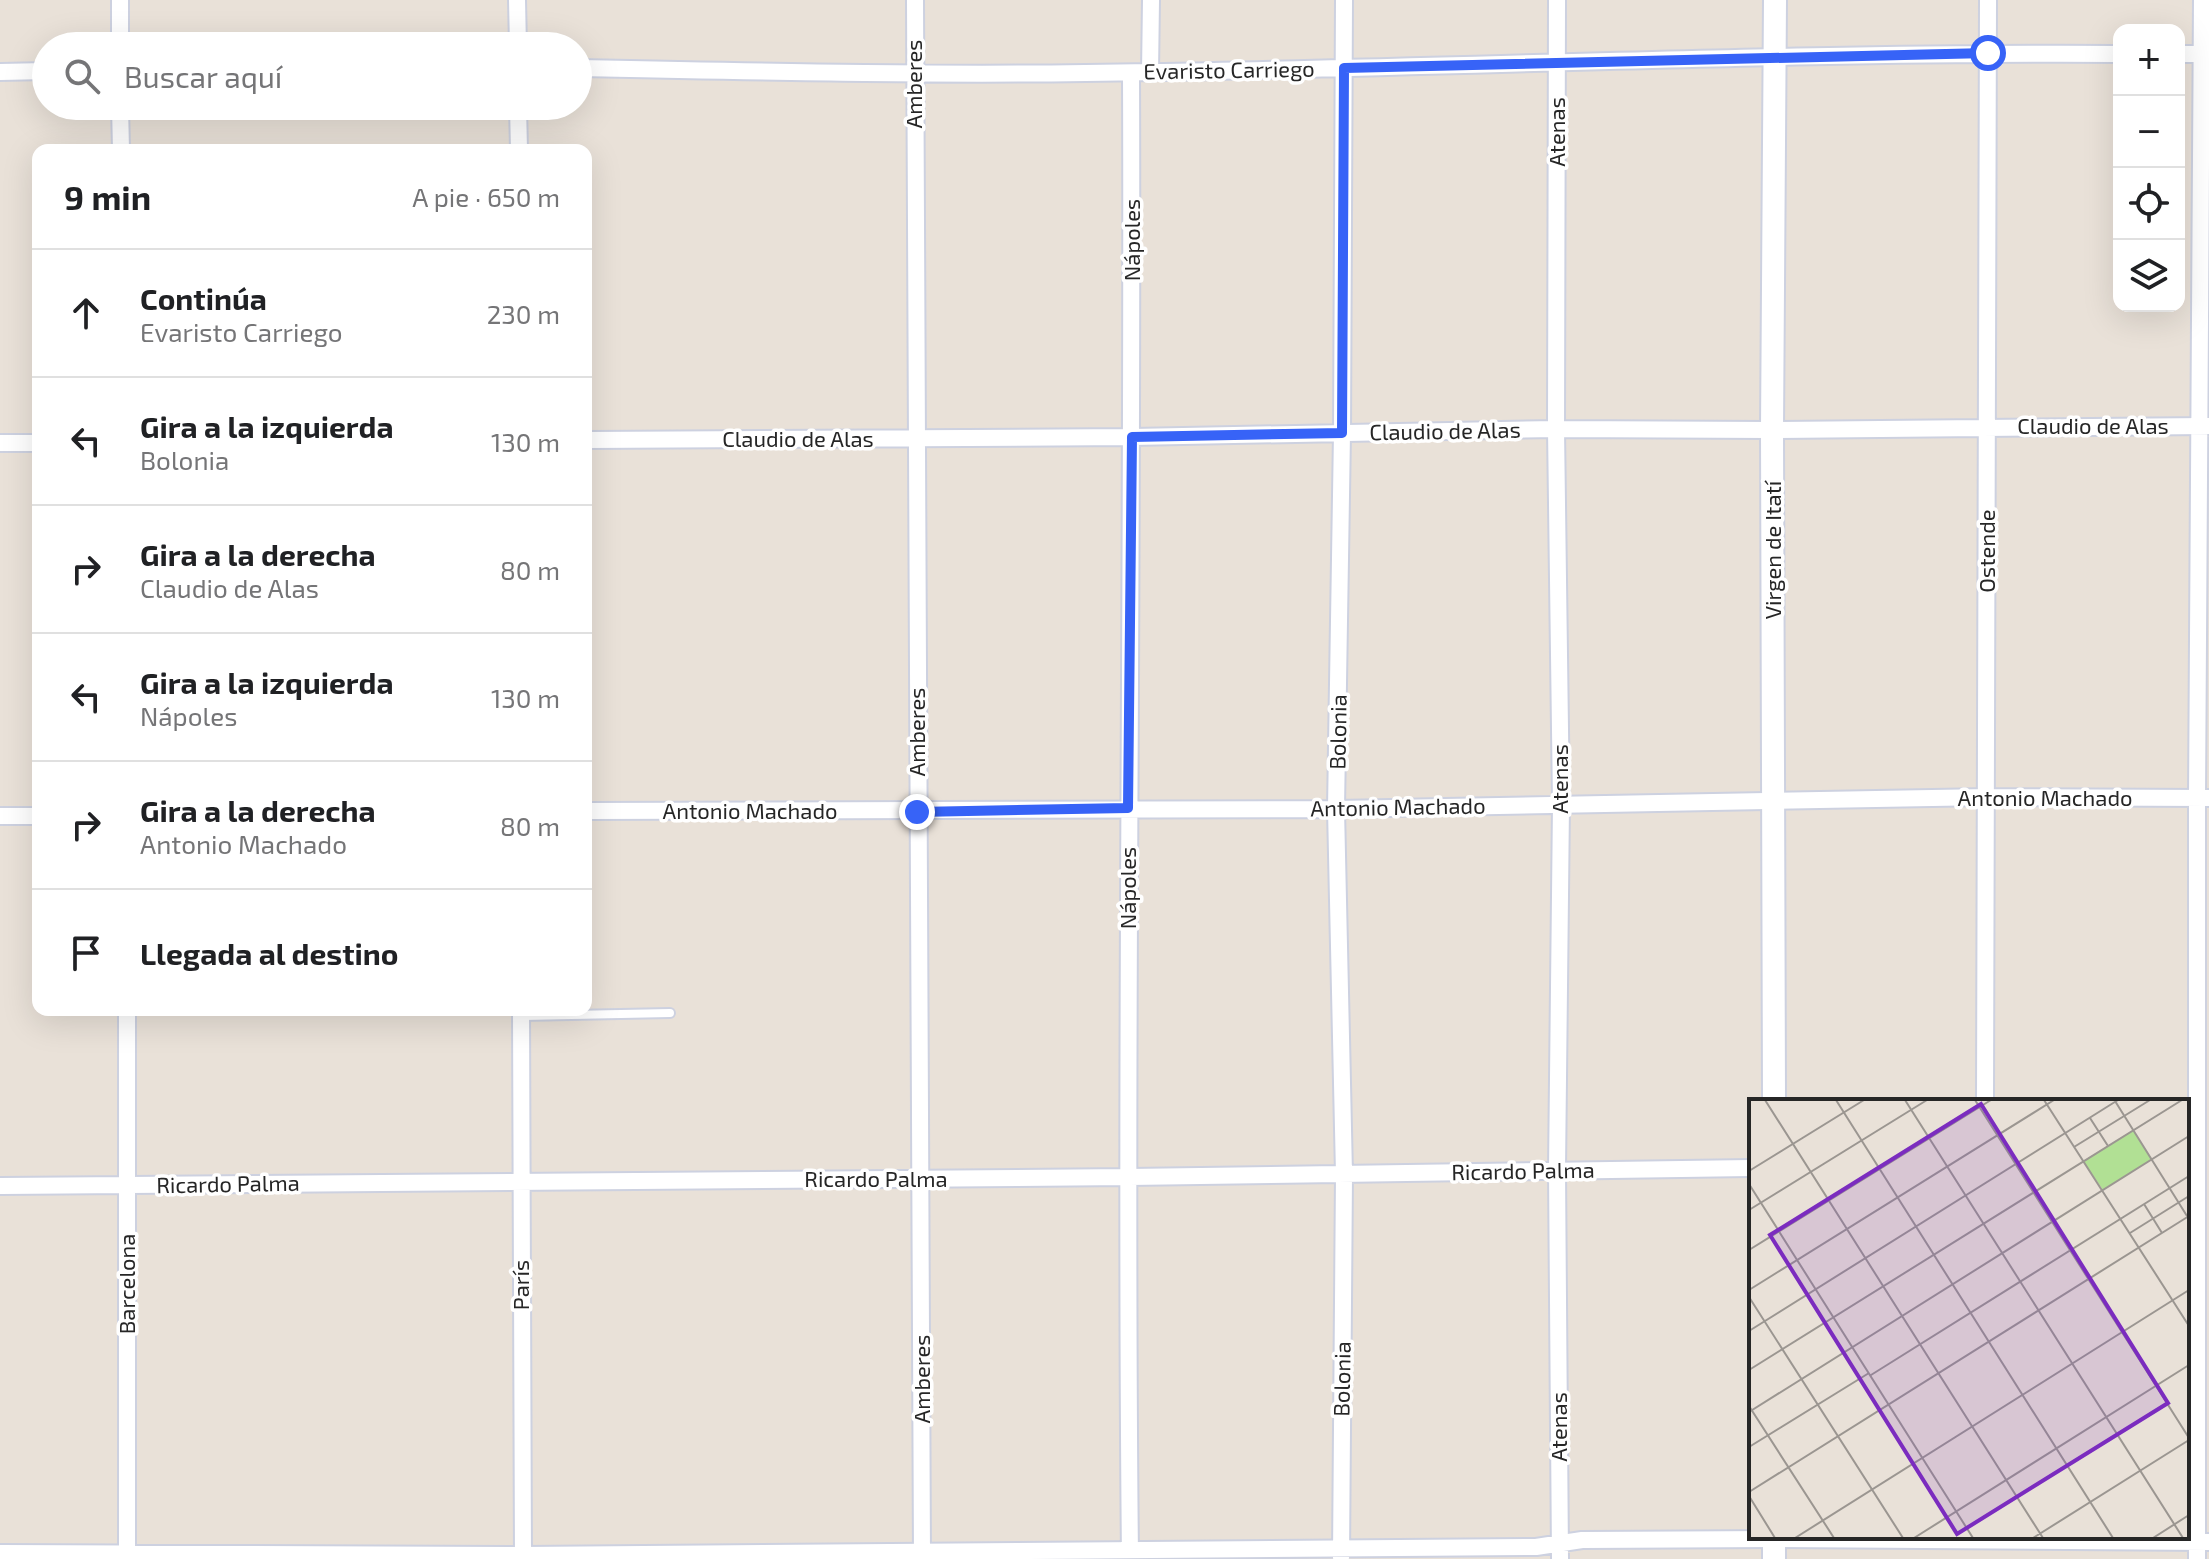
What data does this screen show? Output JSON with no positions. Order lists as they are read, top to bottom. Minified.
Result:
{"streets":{"street":["Evaristo Carriego","Amberes","Atenas","Nápoles","Claudio de Alas","Virgen de Itatí","Ostende","Bolonia","Antonio Machado","Ricardo Palma","Barcelona","París"]},"crossings":[["Evaristo Carriego","Amberes"],["Evaristo Carriego","Atenas"],["Evaristo Carriego","Nápoles"],["Evaristo Carriego","Virgen de Itatí"],["Evaristo Carriego","Ostende"],["Evaristo Carriego","Bolonia"],["Amberes","Claudio de Alas"],["Amberes","Antonio Machado"],["Amberes","Ricardo Palma"],["Atenas","Claudio de Alas"],["Atenas","Antonio Machado"],["Atenas","Ricardo Palma"],["Nápoles","Claudio de Alas"],["Nápoles","Antonio Machado"],["Nápoles","Ricardo Palma"],["Claudio de Alas","Virgen de Itatí"],["Claudio de Alas","Ostende"],["Claudio de Alas","Bolonia"],["Virgen de Itatí","Antonio Machado"],["Ostende","Antonio Machado"],["Bolonia","Antonio Machado"],["Bolonia","Ricardo Palma"],["Ricardo Palma","Barcelona"],["Ricardo Palma","París"]],"page":{"map_buttons":["+","−"],"search":"Buscar aquí","heading":["9 min","A pie · 650 m"],"list":[["Continúa","Evaristo Carriego","230 m"],["Gira a la izquierda","Bolonia","130 m"],["Gira a la derecha","Claudio de Alas","80 m"],["Gira a la izquierda","Nápoles","130 m"],["Gira a la derecha","Antonio Machado","80 m"],"Llegada al destino"]}}
